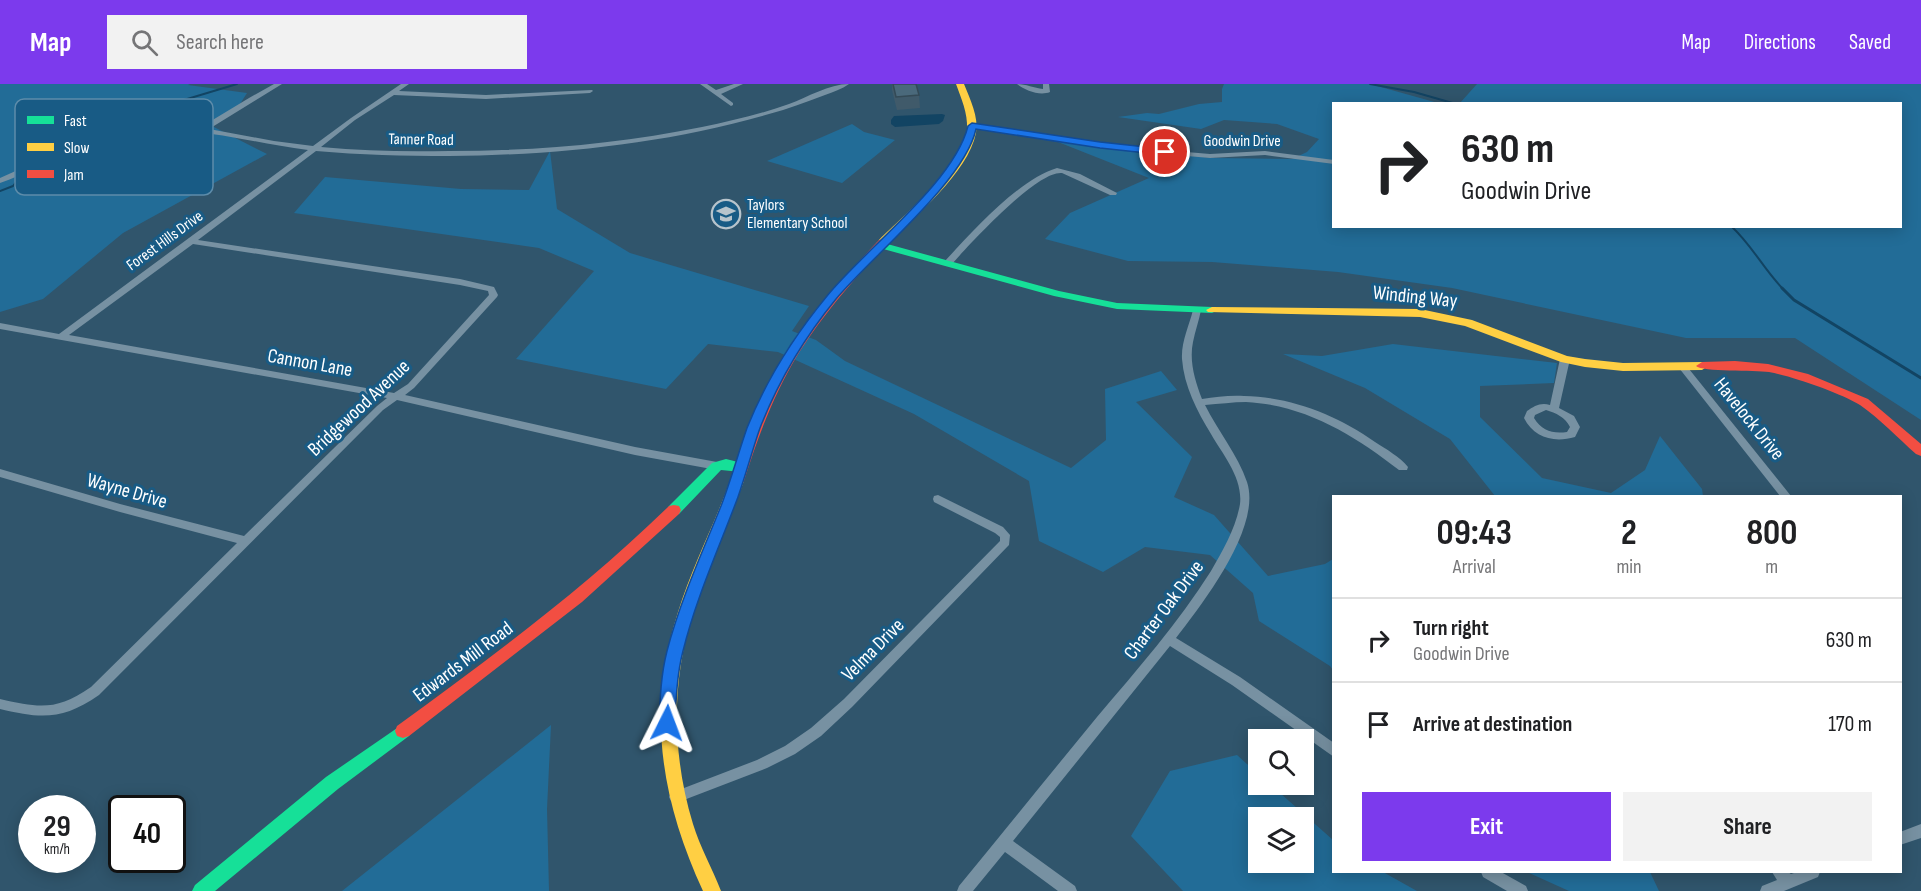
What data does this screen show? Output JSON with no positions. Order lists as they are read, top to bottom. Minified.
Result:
{"streets":{"street":["Tanner Road","Goodwin Drive","Forest Hills Drive","Winding Way","Cannon Lane","Bridgewood Avenue","Havelock Drive","Wayne Drive","Charter Oak Drive","Velma Drive","Edwards Mill Road"]},"crossings":[["Tanner Road","Forest Hills Drive"],["Forest Hills Drive","Cannon Lane"],["Forest Hills Drive","Bridgewood Avenue"],["Winding Way","Havelock Drive"],["Winding Way","Charter Oak Drive"],["Cannon Lane","Bridgewood Avenue"],["Cannon Lane","Edwards Mill Road"],["Bridgewood Avenue","Wayne Drive"]],"places":{"school or university":["Taylors Elementary School"]},"legend":["Fast","Slow","Jam"],"page":{"header":"Map","search":"Search here","nav":["Map","Directions","Saved"],"turn":["630 m","Goodwin Drive"],"eta":["09:43","Arrival","2","min","800","m"],"list":[{"name":"Turn right","note":"Goodwin Drive","value":"630 m"},{"name":"Arrive at destination","value":"170 m"}],"buttons":["Exit","Share"],"speed":"29 km/h","limit":"40"}}
